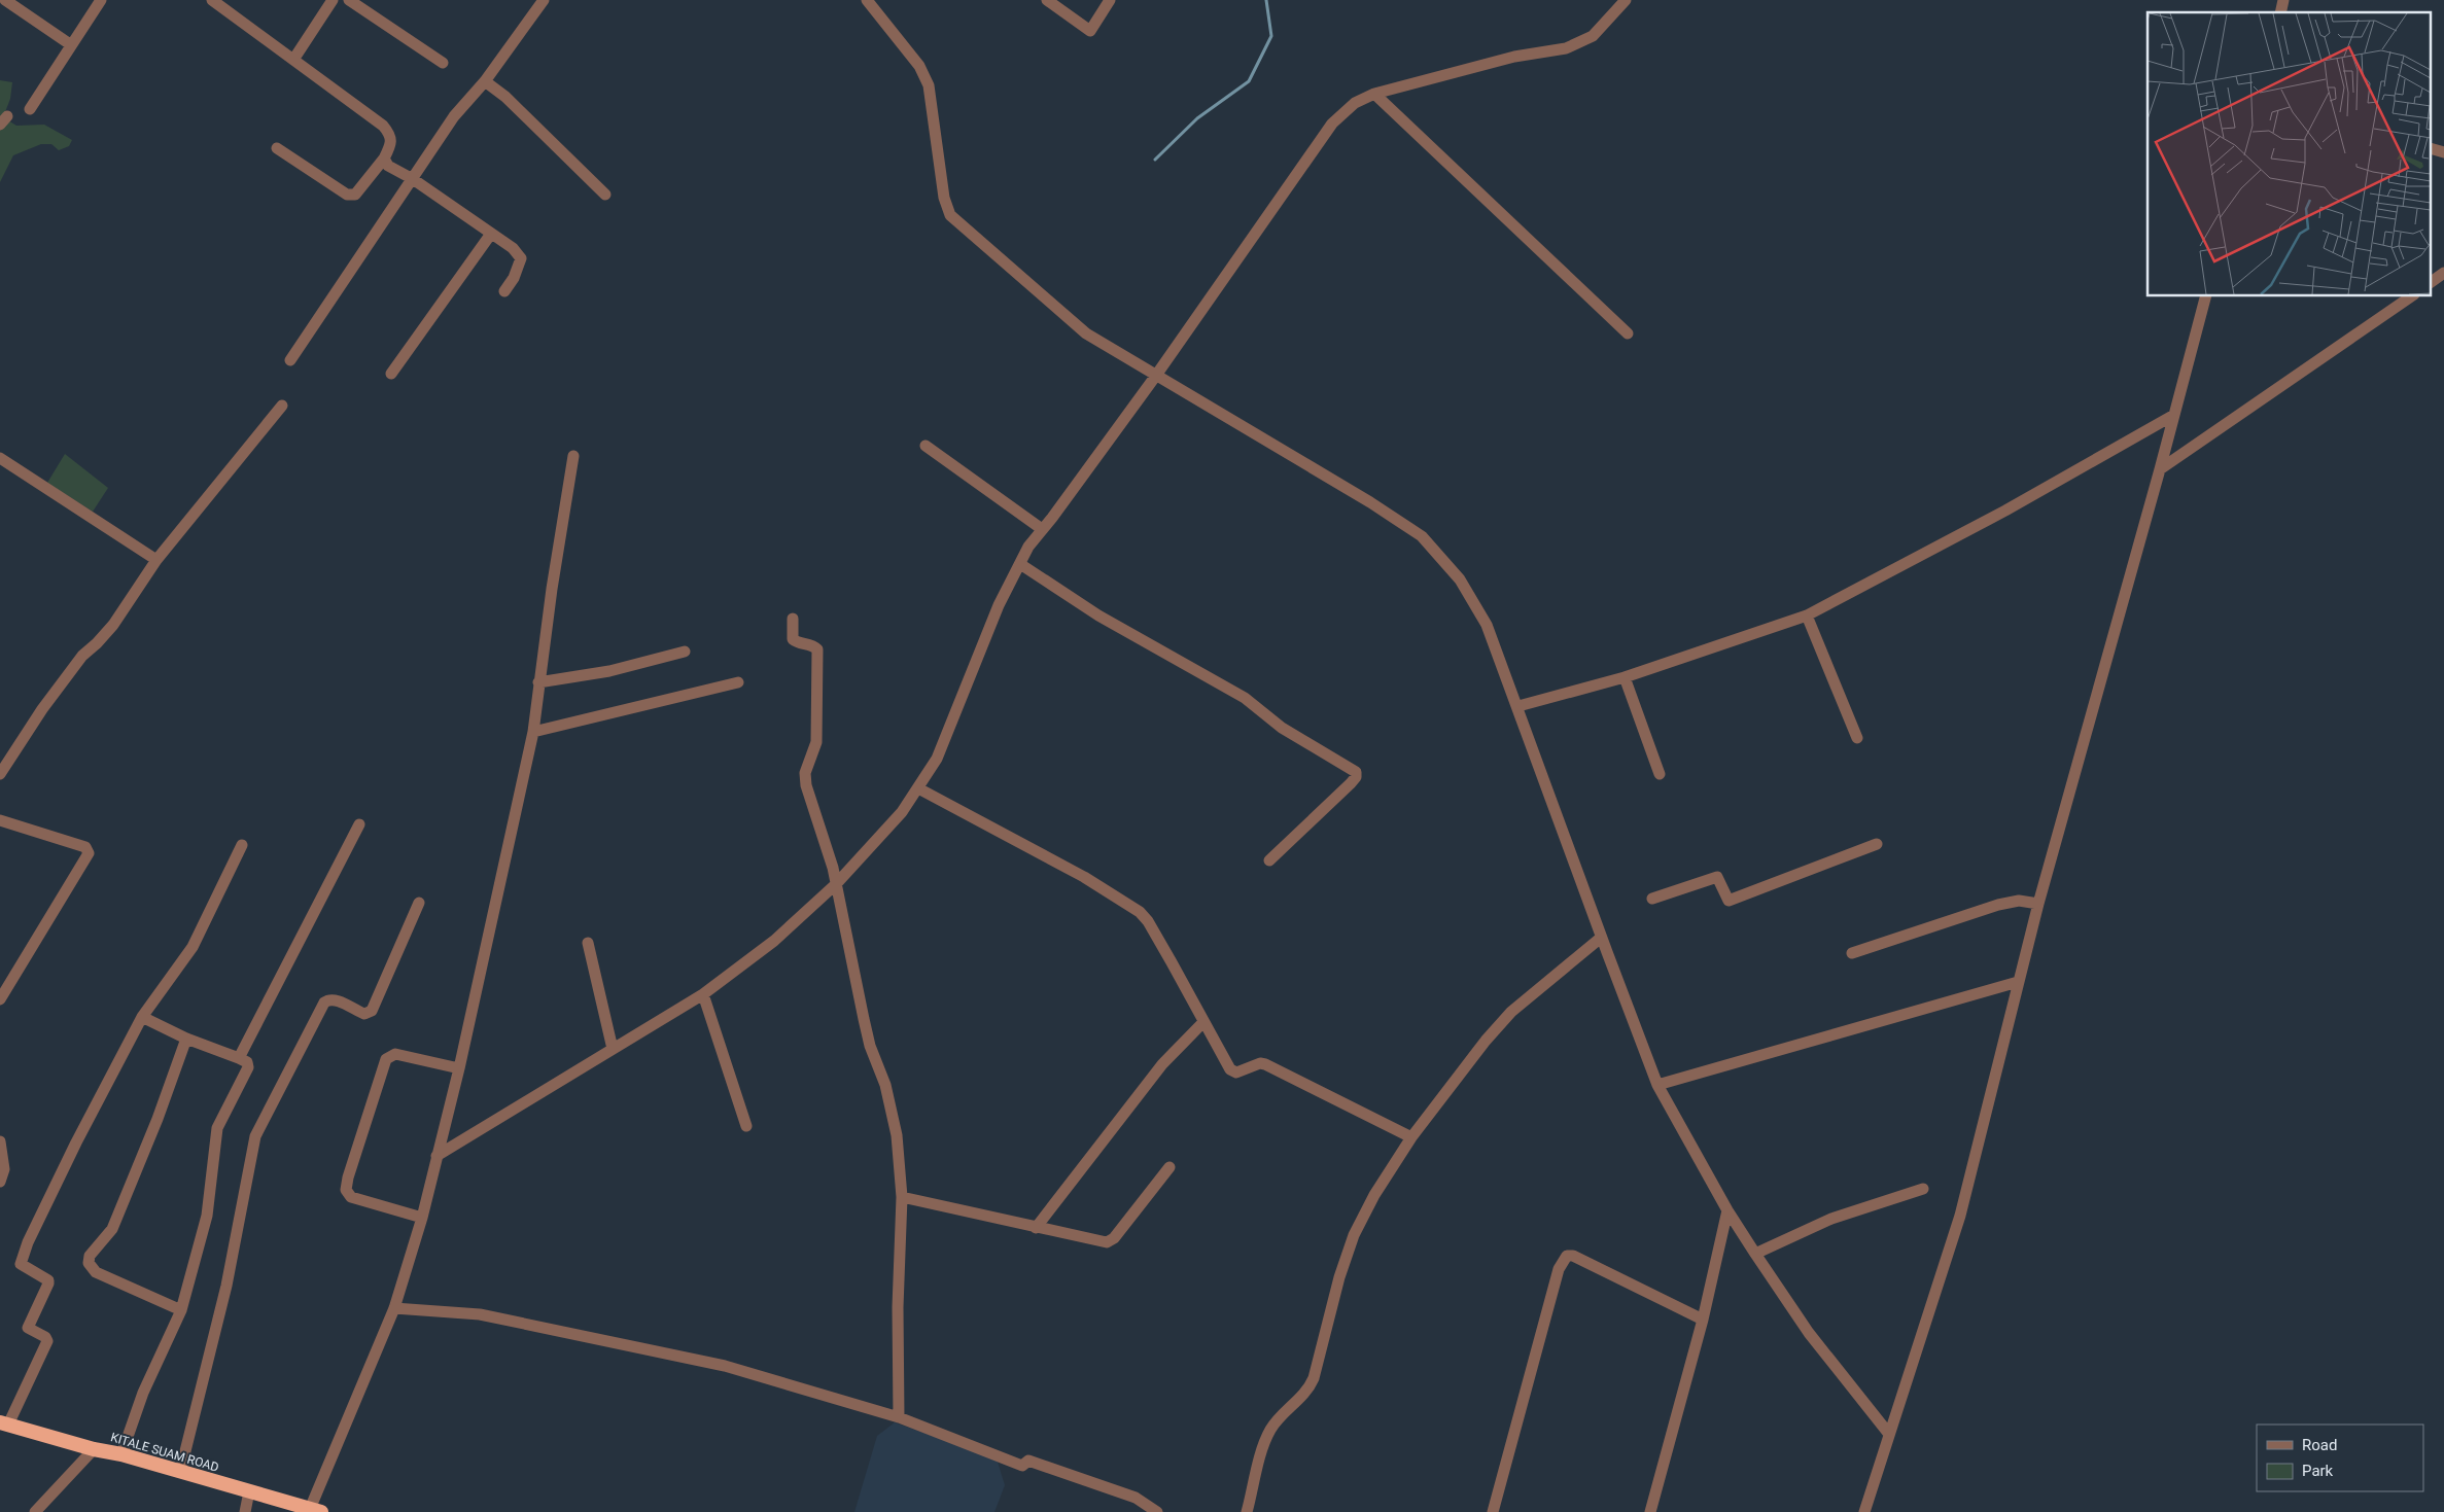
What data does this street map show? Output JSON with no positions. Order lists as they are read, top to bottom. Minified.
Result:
{"streets":{"highway":["KITALE SUAM ROAD"]},"legend":["Road","Park"]}
